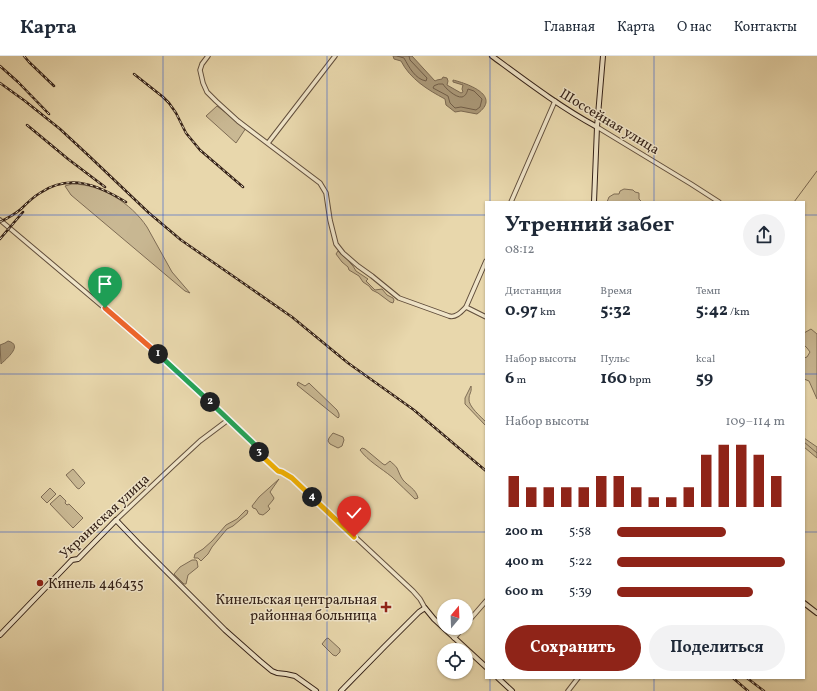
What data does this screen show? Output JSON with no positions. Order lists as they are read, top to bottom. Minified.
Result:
{"streets":{"main road":["Шоссейная улица","Украинская улица"]},"places":{"other":["Кинель 446435"],"health":["Кинельская центральная районная больница"]},"north":"top","page":{"header":"Карта","nav":["Главная","Карта","О нас","Контакты"],"heading":["Утренний забег","08:12"],"stats":[["Дистанция","0.97 km"],["Время","5:32"],["Темп","5:42 /km"],["Набор высоты","6 m"],["Пульс","160 bpm"],["kcal","59"]],"pins":["1","2","3","4"],"chart":["Набор высоты","109–114 m"],"list":[{"name":"200 m","note":"5:58"},{"name":"400 m","note":"5:22"},{"name":"600 m","note":"5:39"}],"buttons":["Сохранить","Поделиться"]}}
